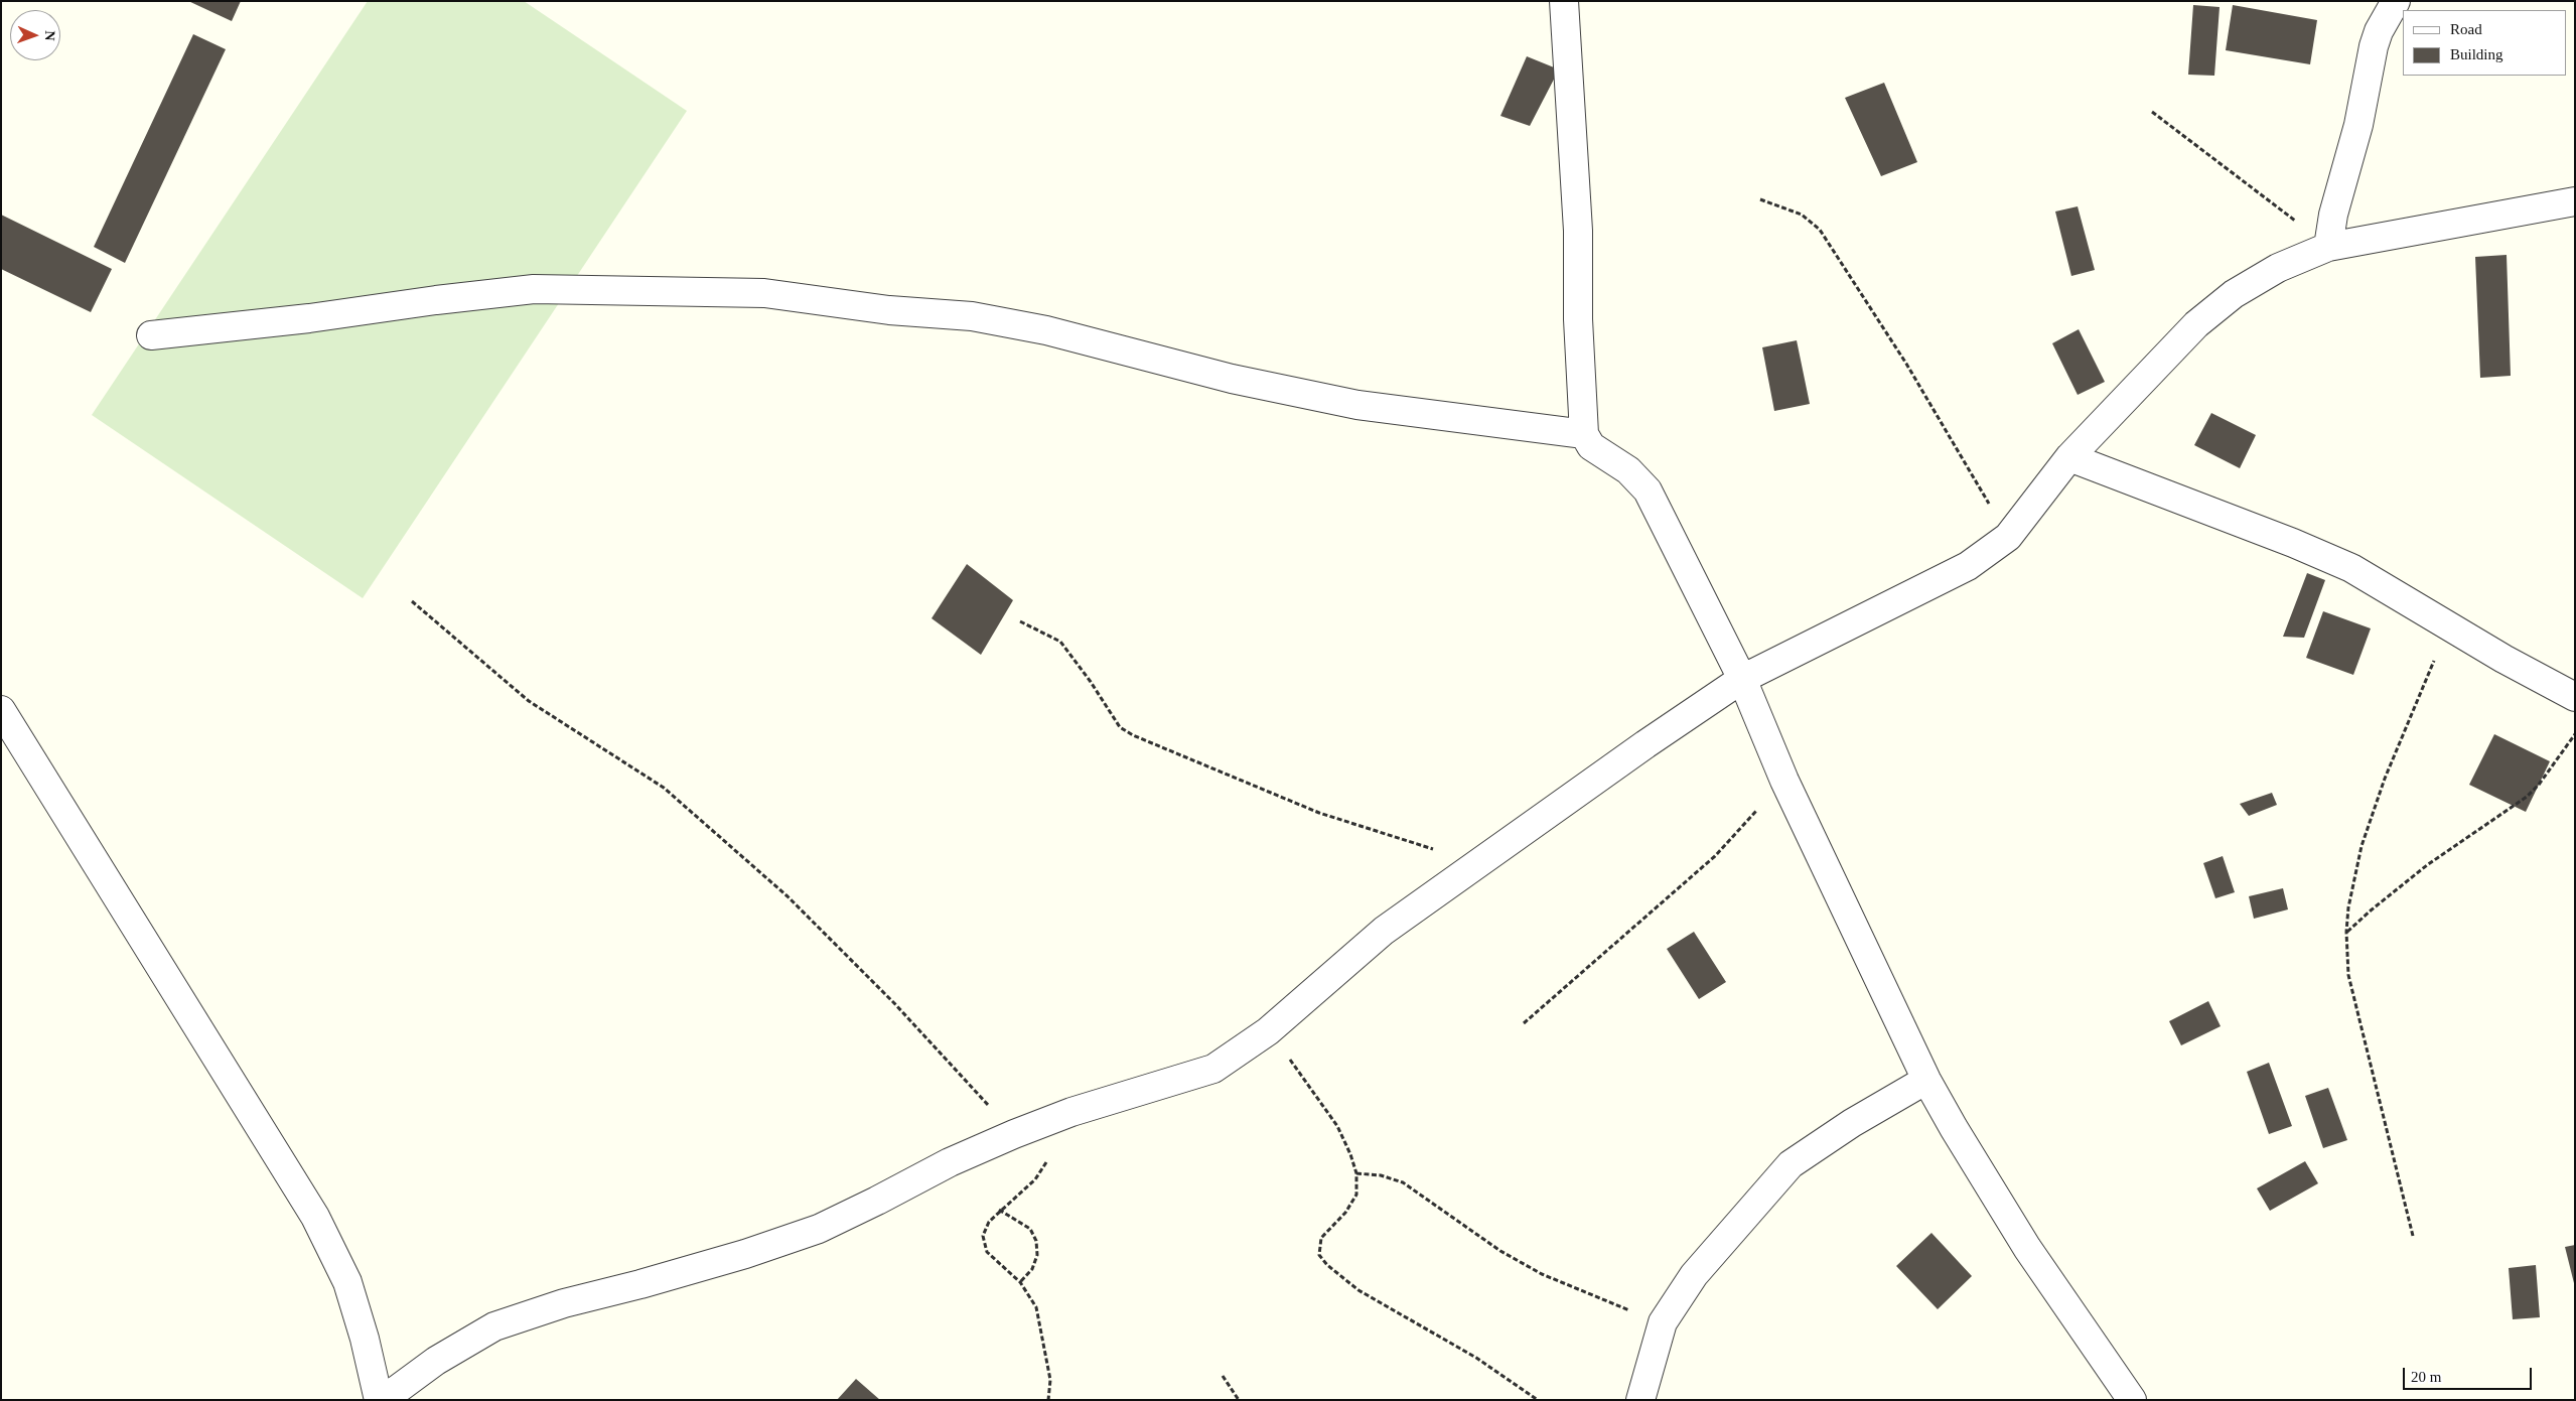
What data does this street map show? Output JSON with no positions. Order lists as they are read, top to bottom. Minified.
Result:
{"legend":["Road","Building"],"scale_bar":"20 m","north":"right"}
